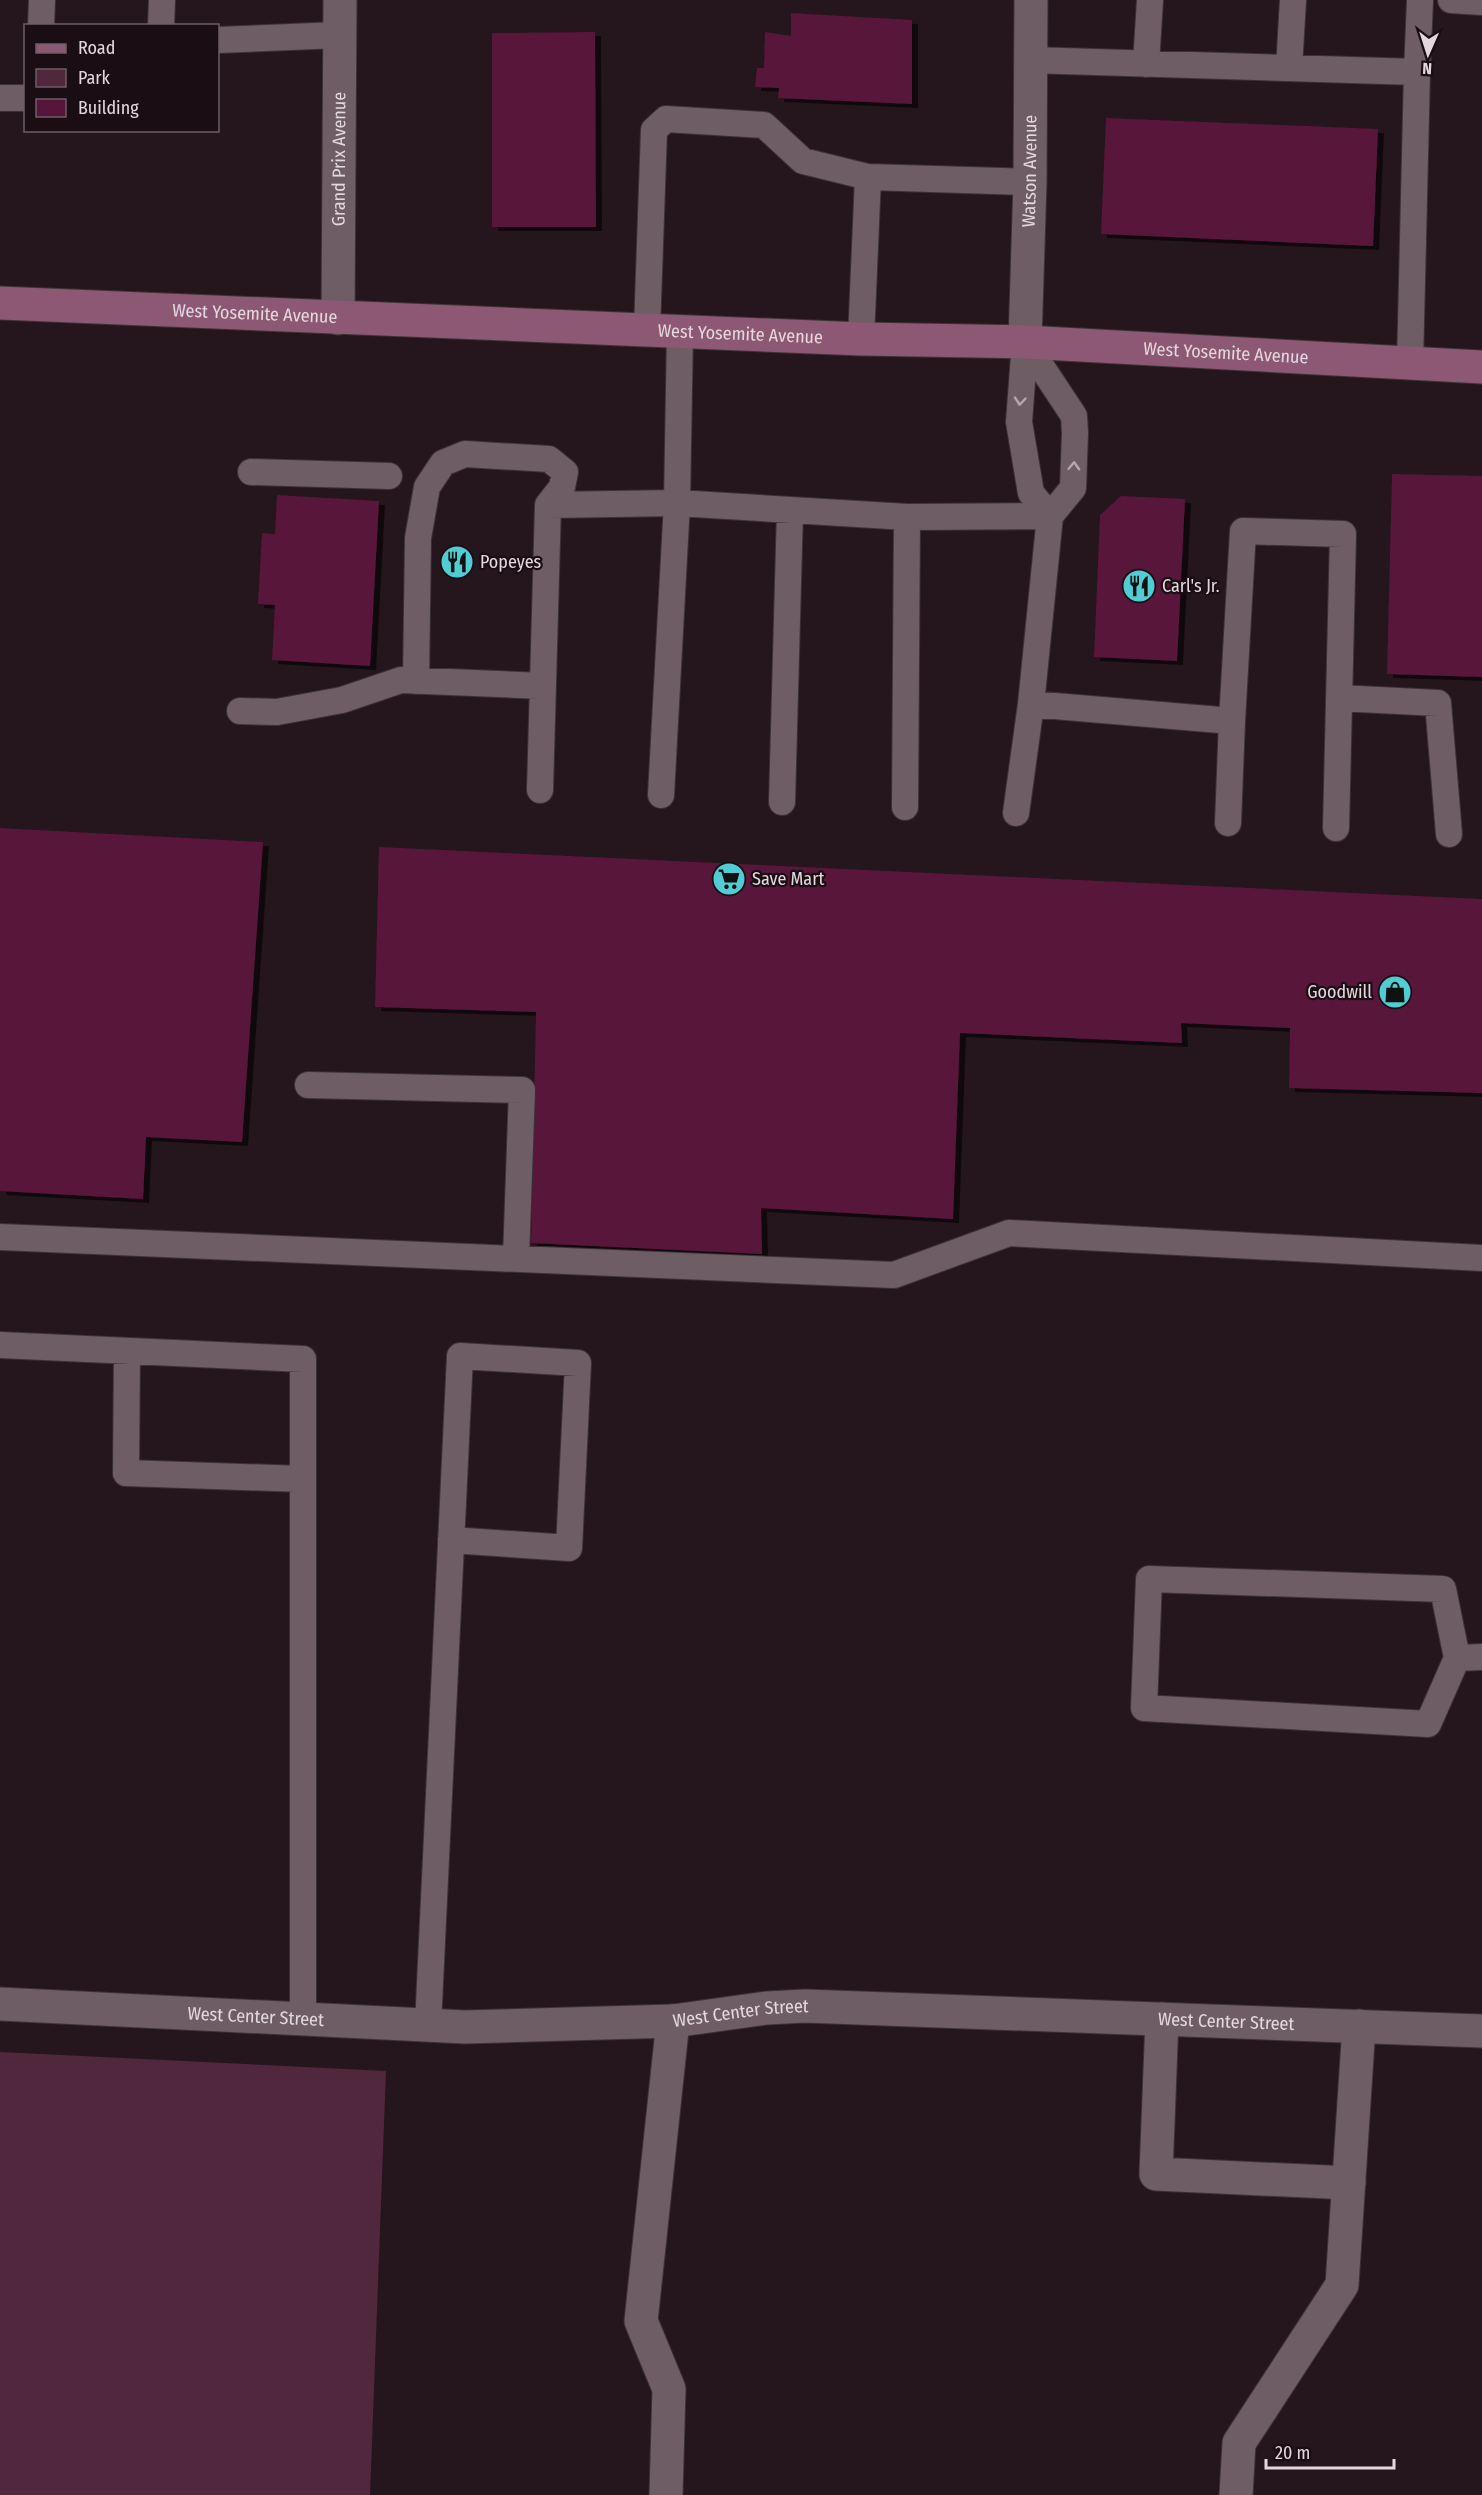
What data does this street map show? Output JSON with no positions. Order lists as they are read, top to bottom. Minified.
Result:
{"streets":{"main road":["West Yosemite Avenue"],"street":["Grand Prix Avenue","Watson Avenue","West Center Street"]},"crossings":[["Grand Prix Avenue","West Yosemite Avenue"],["Watson Avenue","West Yosemite Avenue"]],"places":{"restaurant":["Popeyes","Carl's Jr."],"supermarket":["Save Mart"],"shop":["Goodwill"]},"legend":["Road","Park","Building"],"scale_bar":"20 m","north":"bottom"}
